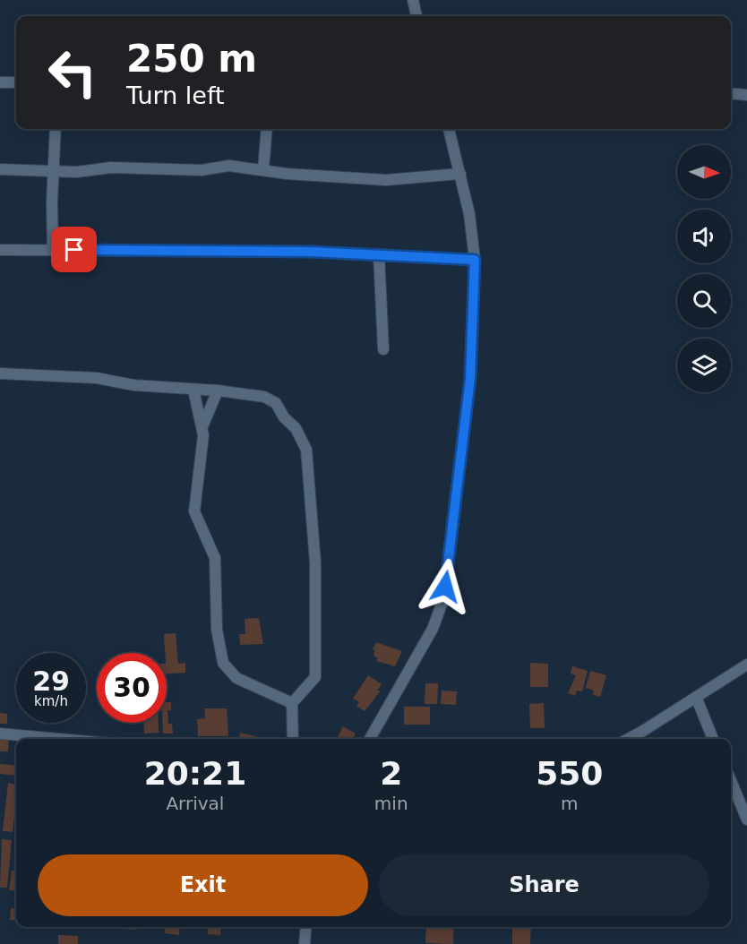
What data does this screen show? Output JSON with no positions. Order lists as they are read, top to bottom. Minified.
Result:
{"north":"right","page":{"turn":["250 m","Turn left"],"speed":"29 km/h","limit":"30","eta":["20:21","Arrival","2","min","550","m"],"buttons":["Exit","Share"]}}
